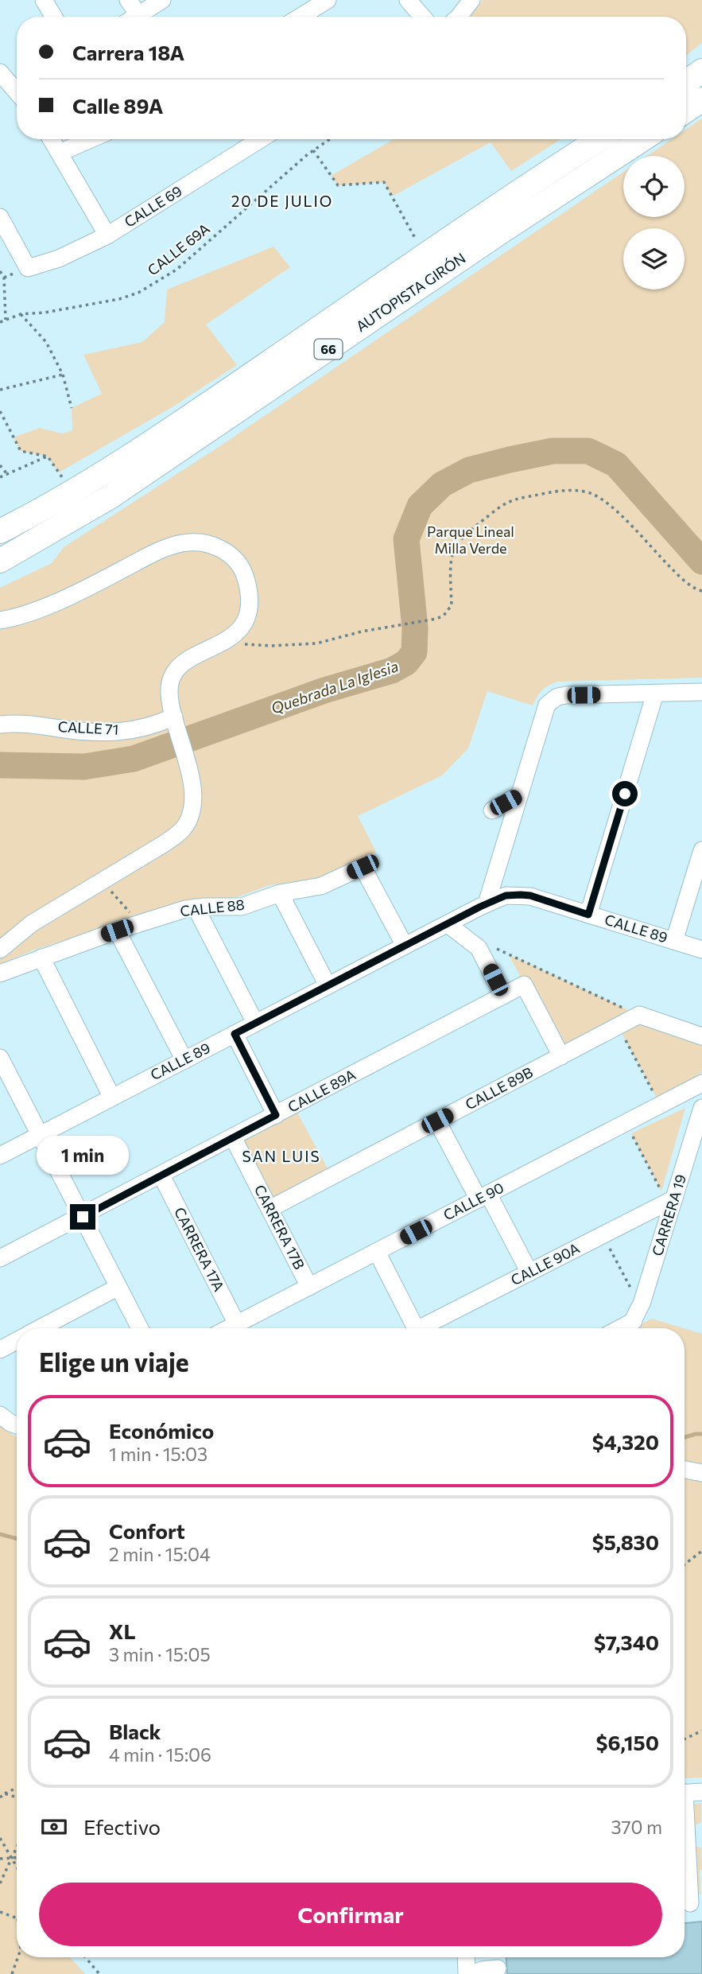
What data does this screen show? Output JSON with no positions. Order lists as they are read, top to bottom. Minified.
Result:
{"streets":{"highway":["AUTOPISTA GIRÓN","66"],"street":["CALLE 69","CALLE 71","CALLE 88","CALLE 89","CALLE 89B","CALLE 89A","CALLE 90","CARRERA 19","CARRERA 17B","CARRERA 17A","CALLE 90A"],"path":["CALLE 69A"]},"crossings":[["CALLE 88","CALLE 89"],["CALLE 89B","CALLE 89A"],["CALLE 89B","CARRERA 17B"],["CALLE 89A","CARRERA 17B"],["CALLE 89A","CARRERA 17A"],["CALLE 90","CARRERA 17B"],["CALLE 90","CARRERA 17A"],["CARRERA 19","CALLE 90A"]],"districts":["20 DE JULIO","SAN LUIS"],"water":["Quebrada La Iglesia"],"parks":["Parque Lineal Milla Verde"],"page":{"banner":["Carrera 18A","Calle 89A"],"bubble":"1 min","heading":"Elige un viaje","list":[{"name":"Económico","note":"1 min · 15:03","value":"$4,320"},{"name":"Confort","note":"2 min · 15:04","value":"$5,830"},{"name":"XL","note":"3 min · 15:05","value":"$7,340"},{"name":"Black","note":"4 min · 15:06","value":"$6,150"}],"pay":["Efectivo","370 m"],"buttons":"Confirmar"}}
